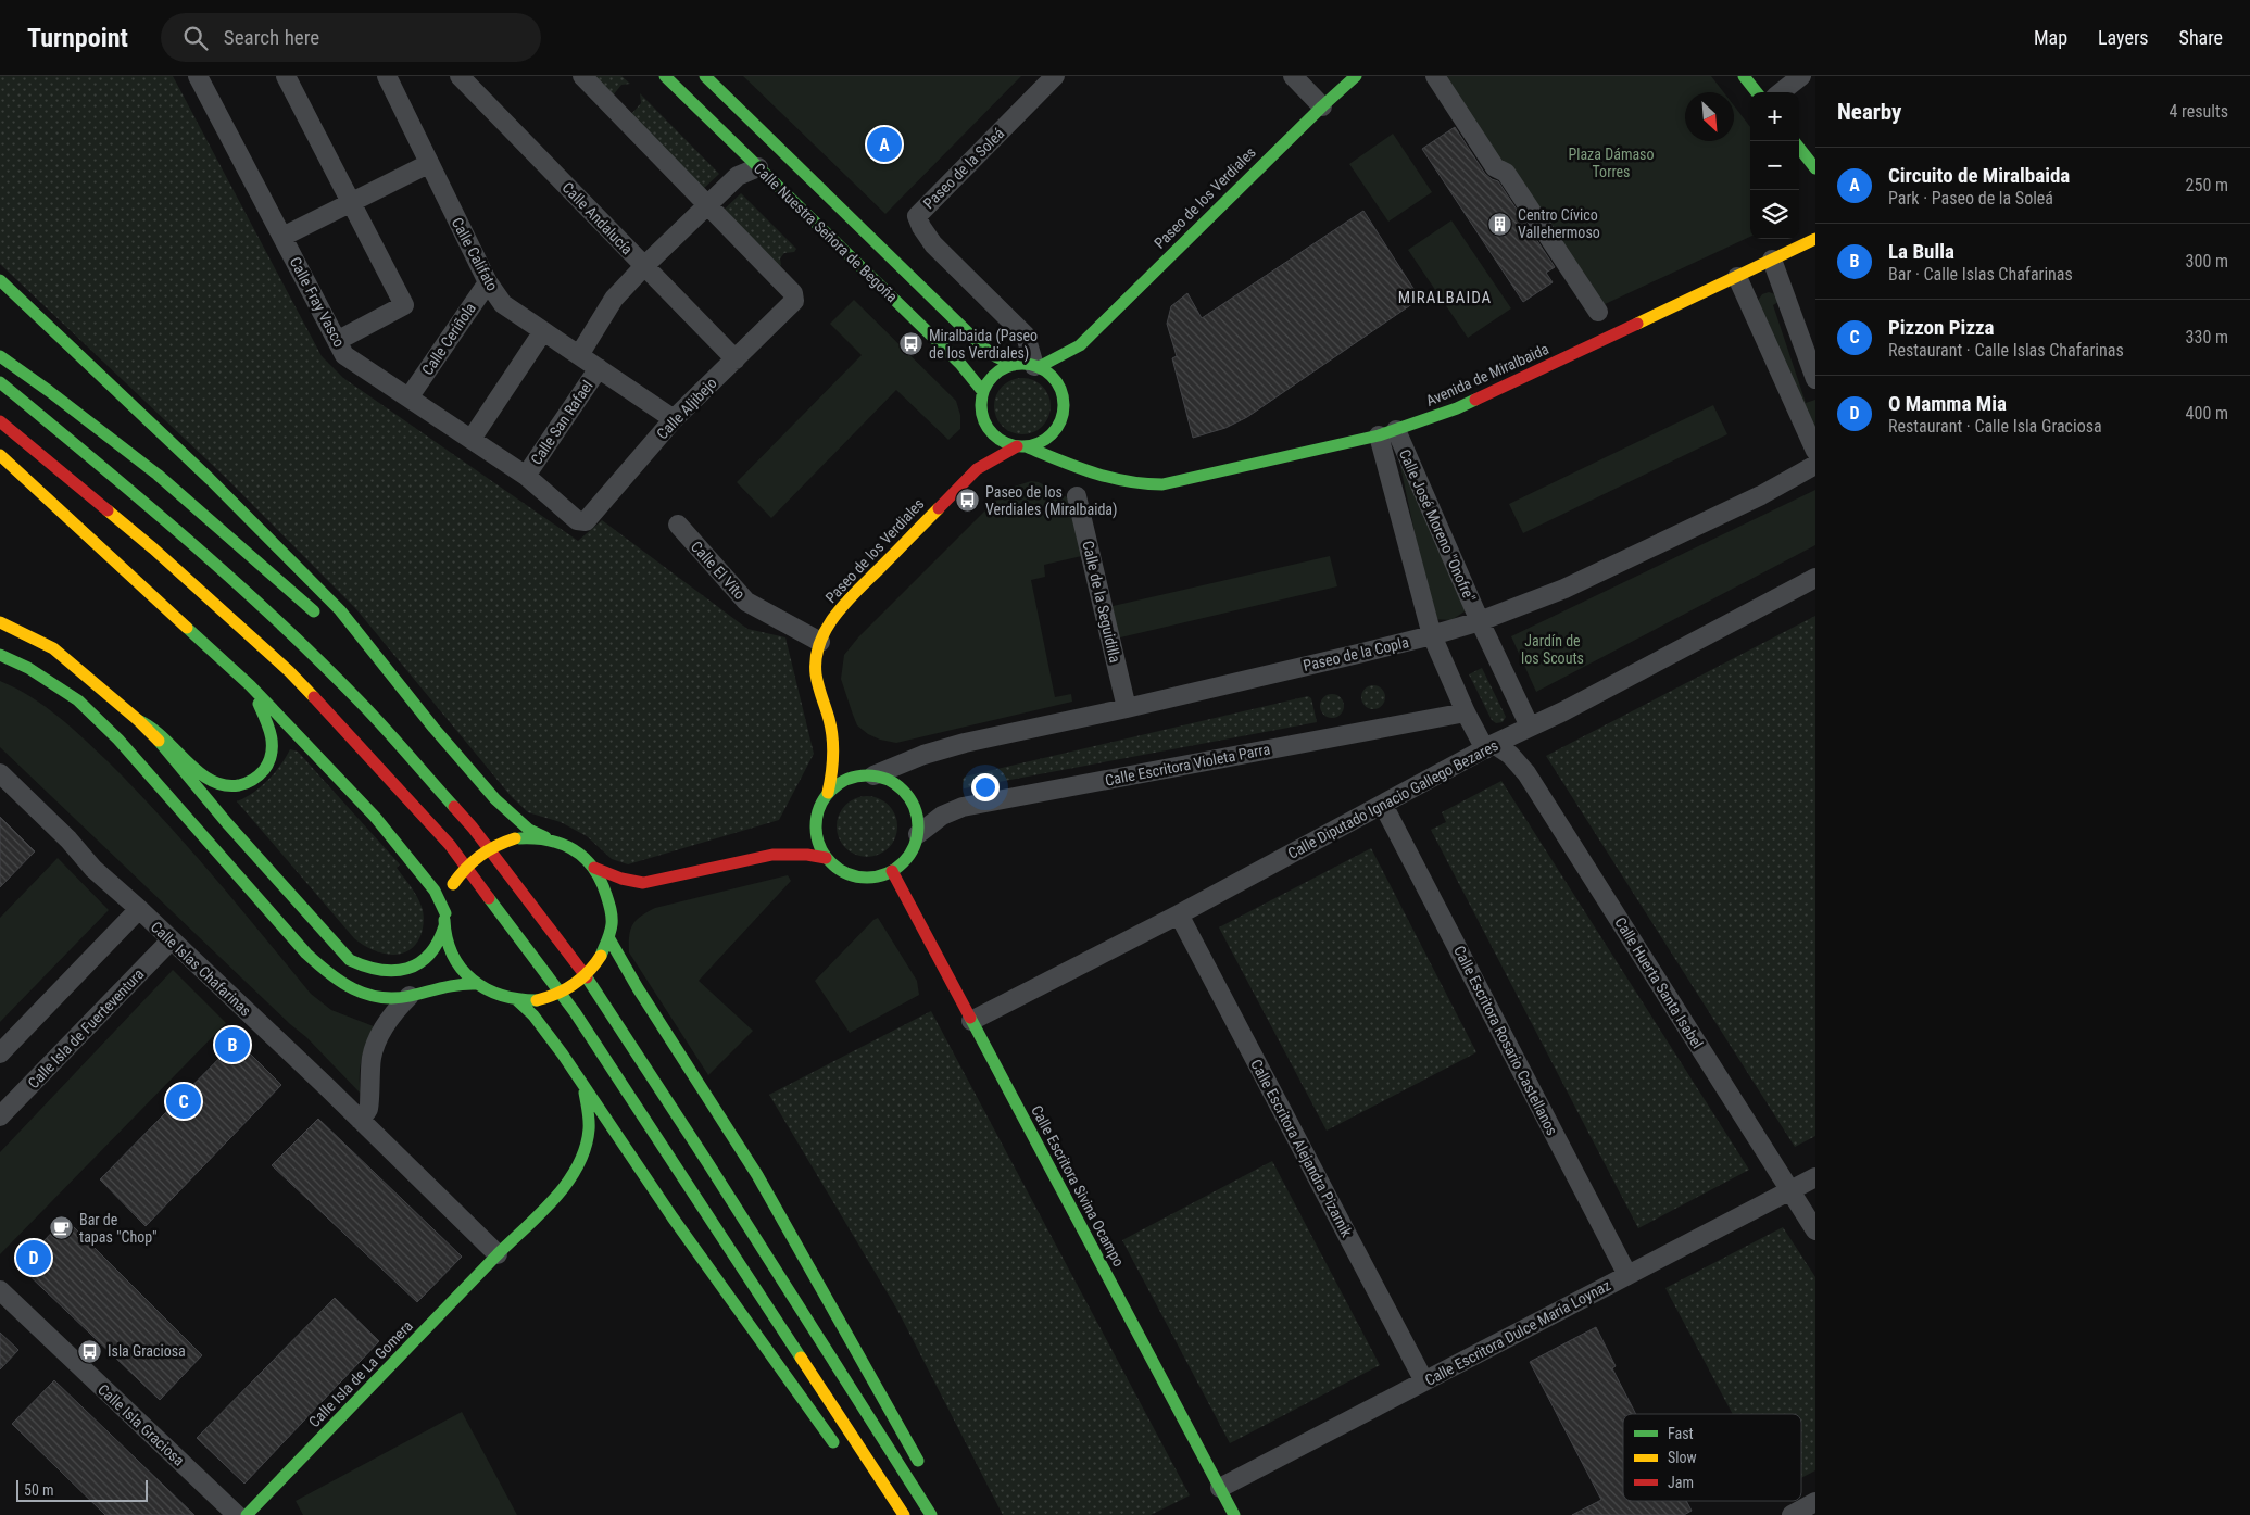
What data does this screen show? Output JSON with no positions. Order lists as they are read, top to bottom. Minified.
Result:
{"streets":{"main road":["Paseo de los Verdiales","Calle Nuestra Señora de Begoña","Avenida de Miralbaida","Calle Escritora Sivina Ocampo","Calle Isla de La Gomera"],"street":["Paseo de la Soleá","Calle Andalucía","Calle Califato","Calle Fray Vasco","Calle Ceriñola","Calle Aljibejo","Calle San Rafael","Calle José Moreno \"Onofre\"","Calle El Vito","Calle de la Seguidilla","Paseo de la Copla","Calle Escritora Violeta Parra","Calle Diputado Ignacio Gallego Bezares","Calle Islas Chafarinas","Calle Huerta Santa Isabel","Calle Isla de Fuerteventura","Calle Escritora Rosario Castellanos","Calle Escritora Alejandra Pizarnik","Calle Escritora Dulce María Loynaz","Calle Isla Graciosa"]},"crossings":[["Paseo de la Soleá","Paseo de los Verdiales"],["Paseo de la Soleá","Calle Nuestra Señora de Begoña"],["Paseo de la Soleá","Avenida de Miralbaida"],["Paseo de los Verdiales","Calle Nuestra Señora de Begoña"],["Paseo de los Verdiales","Avenida de Miralbaida"],["Paseo de los Verdiales","Calle El Vito"],["Paseo de los Verdiales","Paseo de la Copla"],["Paseo de los Verdiales","Calle Escritora Violeta Parra"],["Paseo de los Verdiales","Calle Escritora Sivina Ocampo"],["Calle Andalucía","Calle Aljibejo"],["Calle Nuestra Señora de Begoña","Avenida de Miralbaida"],["Calle Califato","Calle Ceriñola"],["Calle Califato","Calle Aljibejo"],["Calle Califato","Calle San Rafael"],["Calle Fray Vasco","Calle Ceriñola"],["Calle Fray Vasco","Calle Aljibejo"],["Calle Fray Vasco","Calle San Rafael"],["Avenida de Miralbaida","Calle José Moreno \"Onofre\""],["Calle José Moreno \"Onofre\"","Paseo de la Copla"],["Calle José Moreno \"Onofre\"","Calle Huerta Santa Isabel"],["Calle de la Seguidilla","Paseo de la Copla"],["Paseo de la Copla","Calle Escritora Violeta Parra"],["Paseo de la Copla","Calle Huerta Santa Isabel"],["Paseo de la Copla","Calle Escritora Sivina Ocampo"],["Calle Escritora Violeta Parra","Calle Huerta Santa Isabel"],["Calle Escritora Violeta Parra","Calle Escritora Sivina Ocampo"],["Calle Diputado Ignacio Gallego Bezares","Calle Huerta Santa Isabel"],["Calle Diputado Ignacio Gallego Bezares","Calle Escritora Rosario Castellanos"],["Calle Diputado Ignacio Gallego Bezares","Calle Escritora Alejandra Pizarnik"],["Calle Diputado Ignacio Gallego Bezares","Calle Escritora Sivina Ocampo"],["Calle Islas Chafarinas","Calle Isla de Fuerteventura"],["Calle Islas Chafarinas","Calle Isla de La Gomera"],["Calle Huerta Santa Isabel","Calle Escritora Dulce María Loynaz"],["Calle Escritora Rosario Castellanos","Calle Escritora Dulce María Loynaz"],["Calle Escritora Alejandra Pizarnik","Calle Escritora Dulce María Loynaz"],["Calle Escritora Sivina Ocampo","Calle Escritora Dulce María Loynaz"]],"districts":["MIRALBAIDA"],"parks":["Plaza Dámaso Torres","Jardín de los Scouts"],"places":{"building":["Centro Cívico Vallehermoso"],"bus stop":["Miralbaida (Paseo de los Verdiales)","Paseo de los Verdiales (Miralbaida)","Isla Graciosa"],"cafe":["Bar de tapas \"Chop\""]},"legend":["Fast","Slow","Jam"],"scale_bar":"50 m","north":"bottom right","page":{"header":"Turnpoint","search":"Search here","nav":["Map","Layers","Share"],"heading":["Nearby","4 results"],"map_buttons":["+","−"],"pins":["A","B","C","D"],"list":[{"mark":"A","name":"Circuito de Miralbaida","note":"Park · Paseo de la Soleá","value":"250 m"},{"mark":"B","name":"La Bulla","note":"Bar · Calle Islas Chafarinas","value":"300 m"},{"mark":"C","name":"Pizzon Pizza","note":"Restaurant · Calle Islas Chafarinas","value":"330 m"},{"mark":"D","name":"O Mamma Mia","note":"Restaurant · Calle Isla Graciosa","value":"400 m"}],"scale":"50 m"}}
